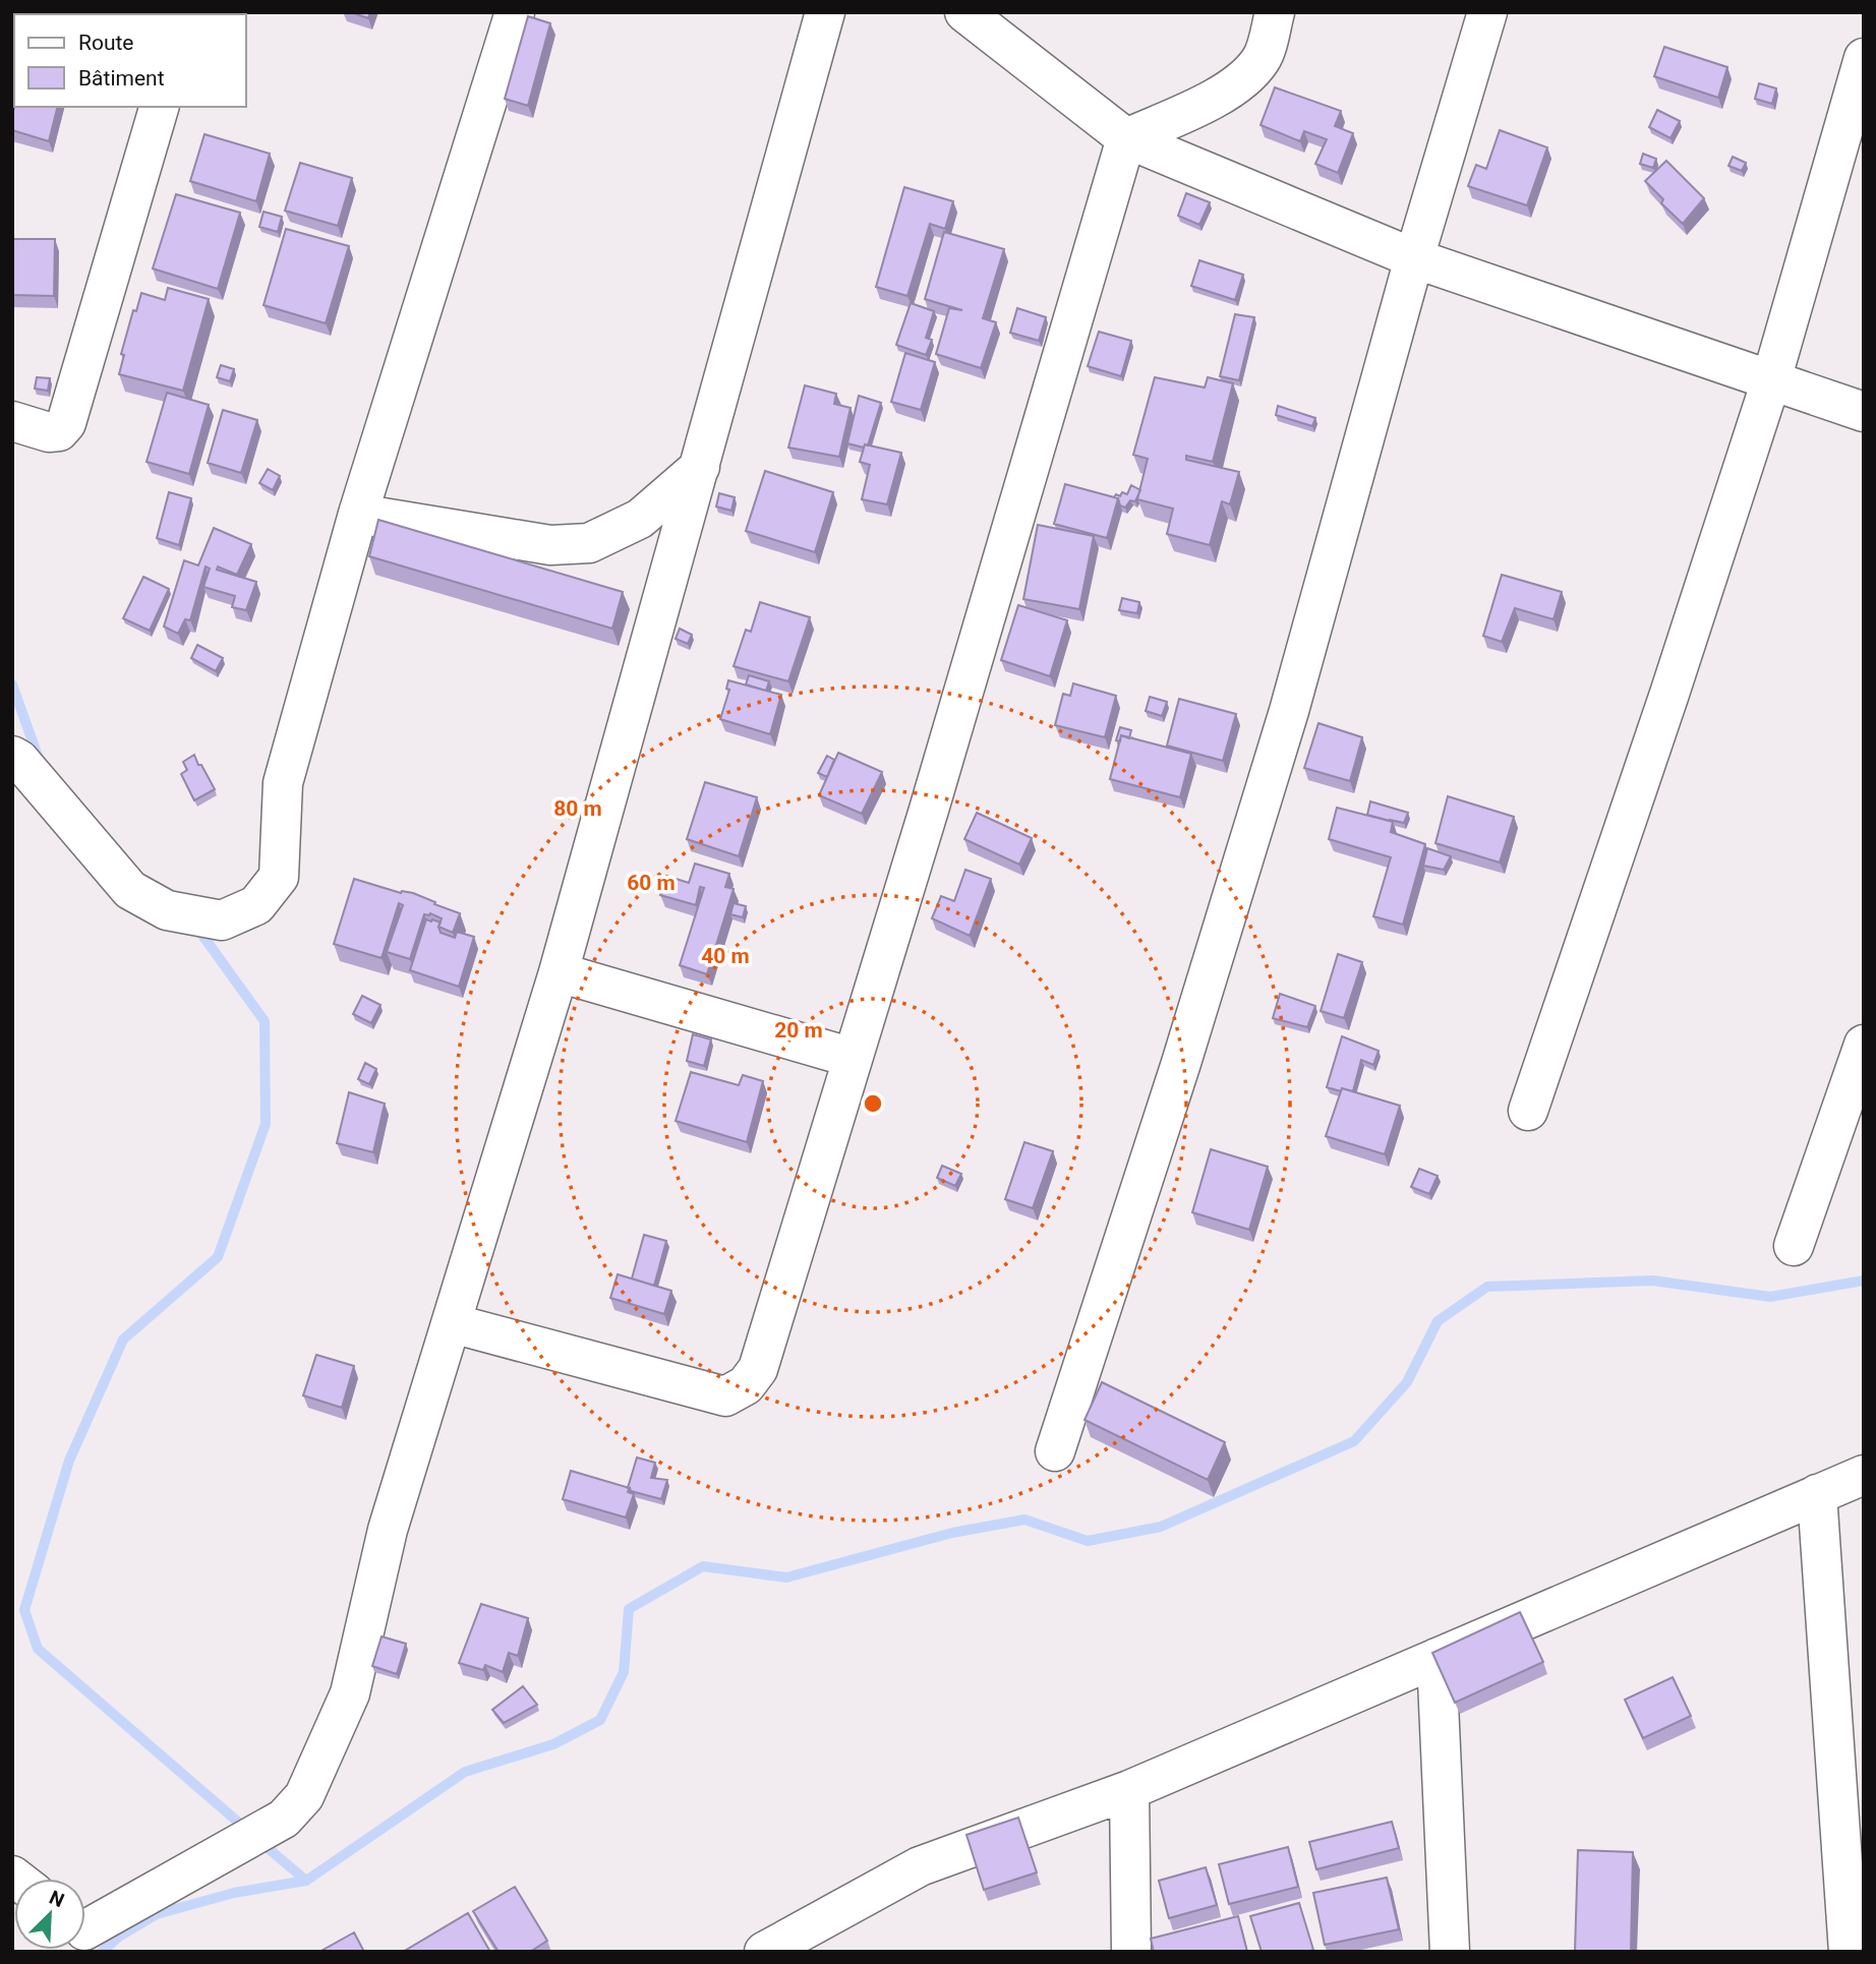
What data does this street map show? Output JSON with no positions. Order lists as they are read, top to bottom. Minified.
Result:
{"legend":["Route","Bâtiment"],"north":"top right","rings":["80 m","60 m","40 m","20 m"]}
